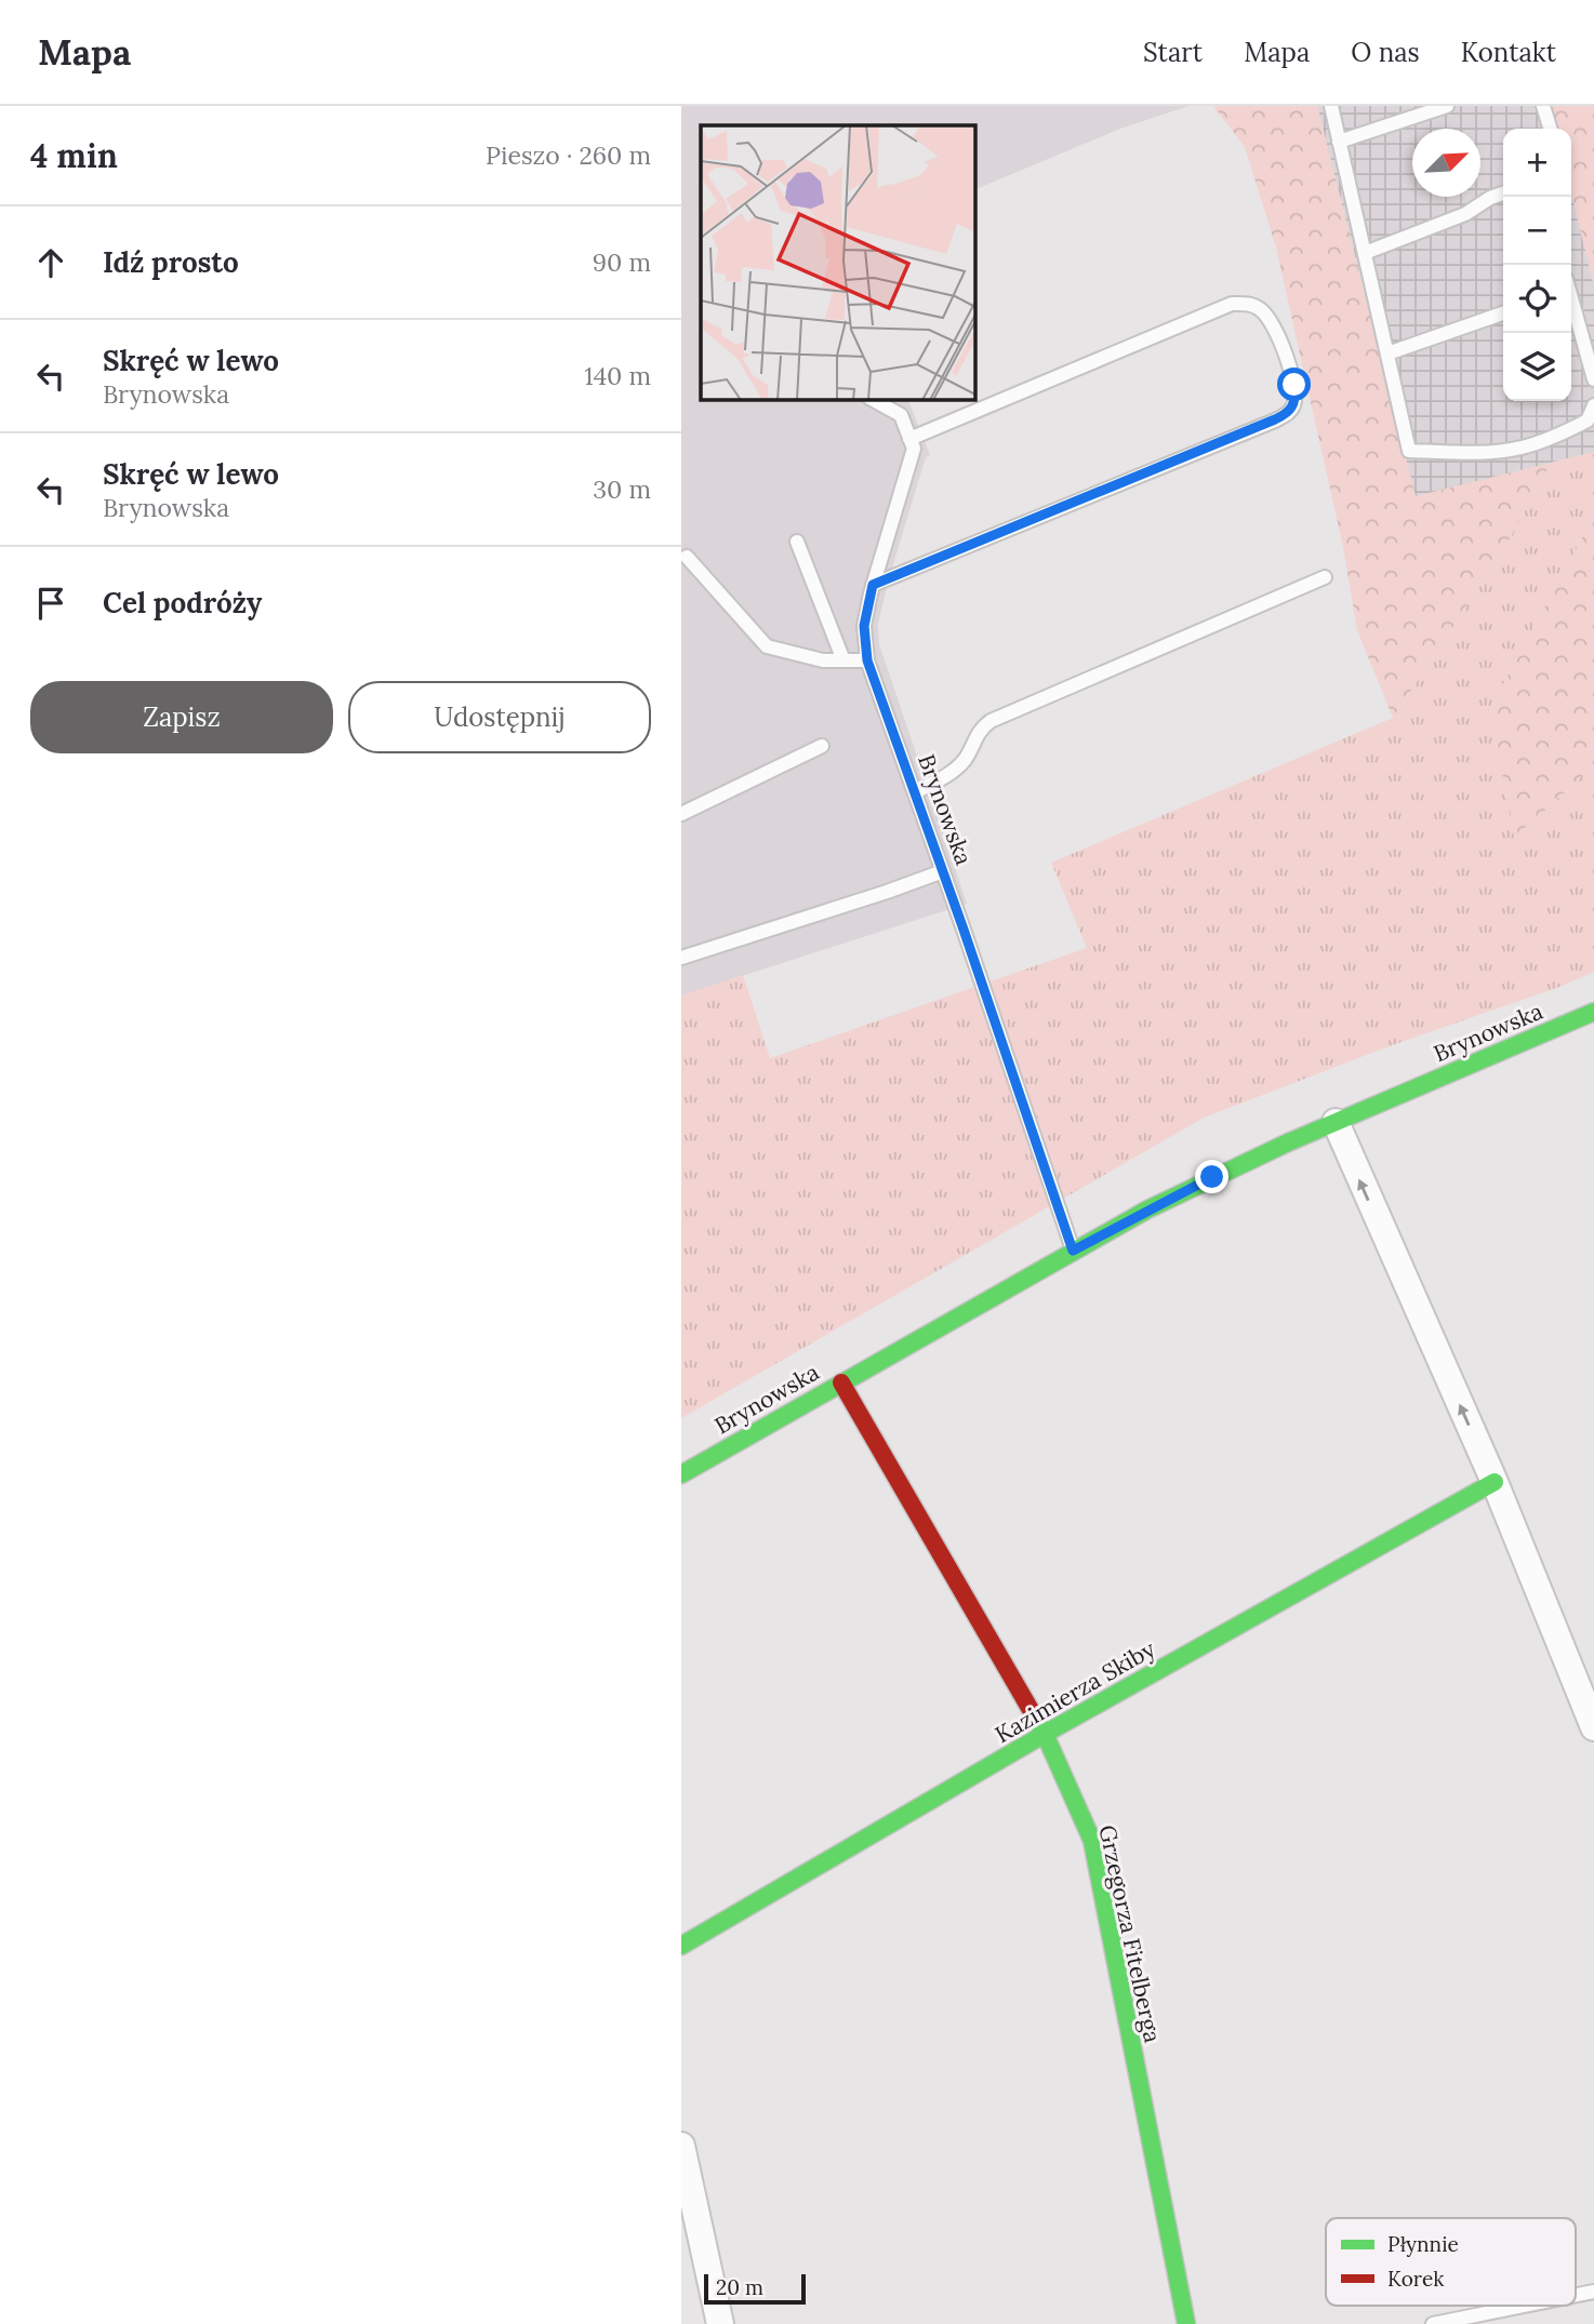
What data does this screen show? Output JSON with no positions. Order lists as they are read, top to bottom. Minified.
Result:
{"streets":{"street":["Brynowska","Kazimierza Skiby","Grzegorza Fitelberga"]},"crossings":[["Brynowska","Grzegorza Fitelberga"],["Kazimierza Skiby","Grzegorza Fitelberga"]],"legend":["Płynnie","Korek"],"scale_bar":"20 m","north":"top right","page":{"header":"Mapa","nav":["Start","Mapa","O nas","Kontakt"],"heading":["4 min","Pieszo · 260 m"],"map_buttons":["+","−"],"list":[["Idź prosto","90 m"],["Skręć w lewo","Brynowska","140 m"],["Skręć w lewo","Brynowska","30 m"],"Cel podróży"],"buttons":["Zapisz","Udostępnij"],"scale":"20 m"}}
